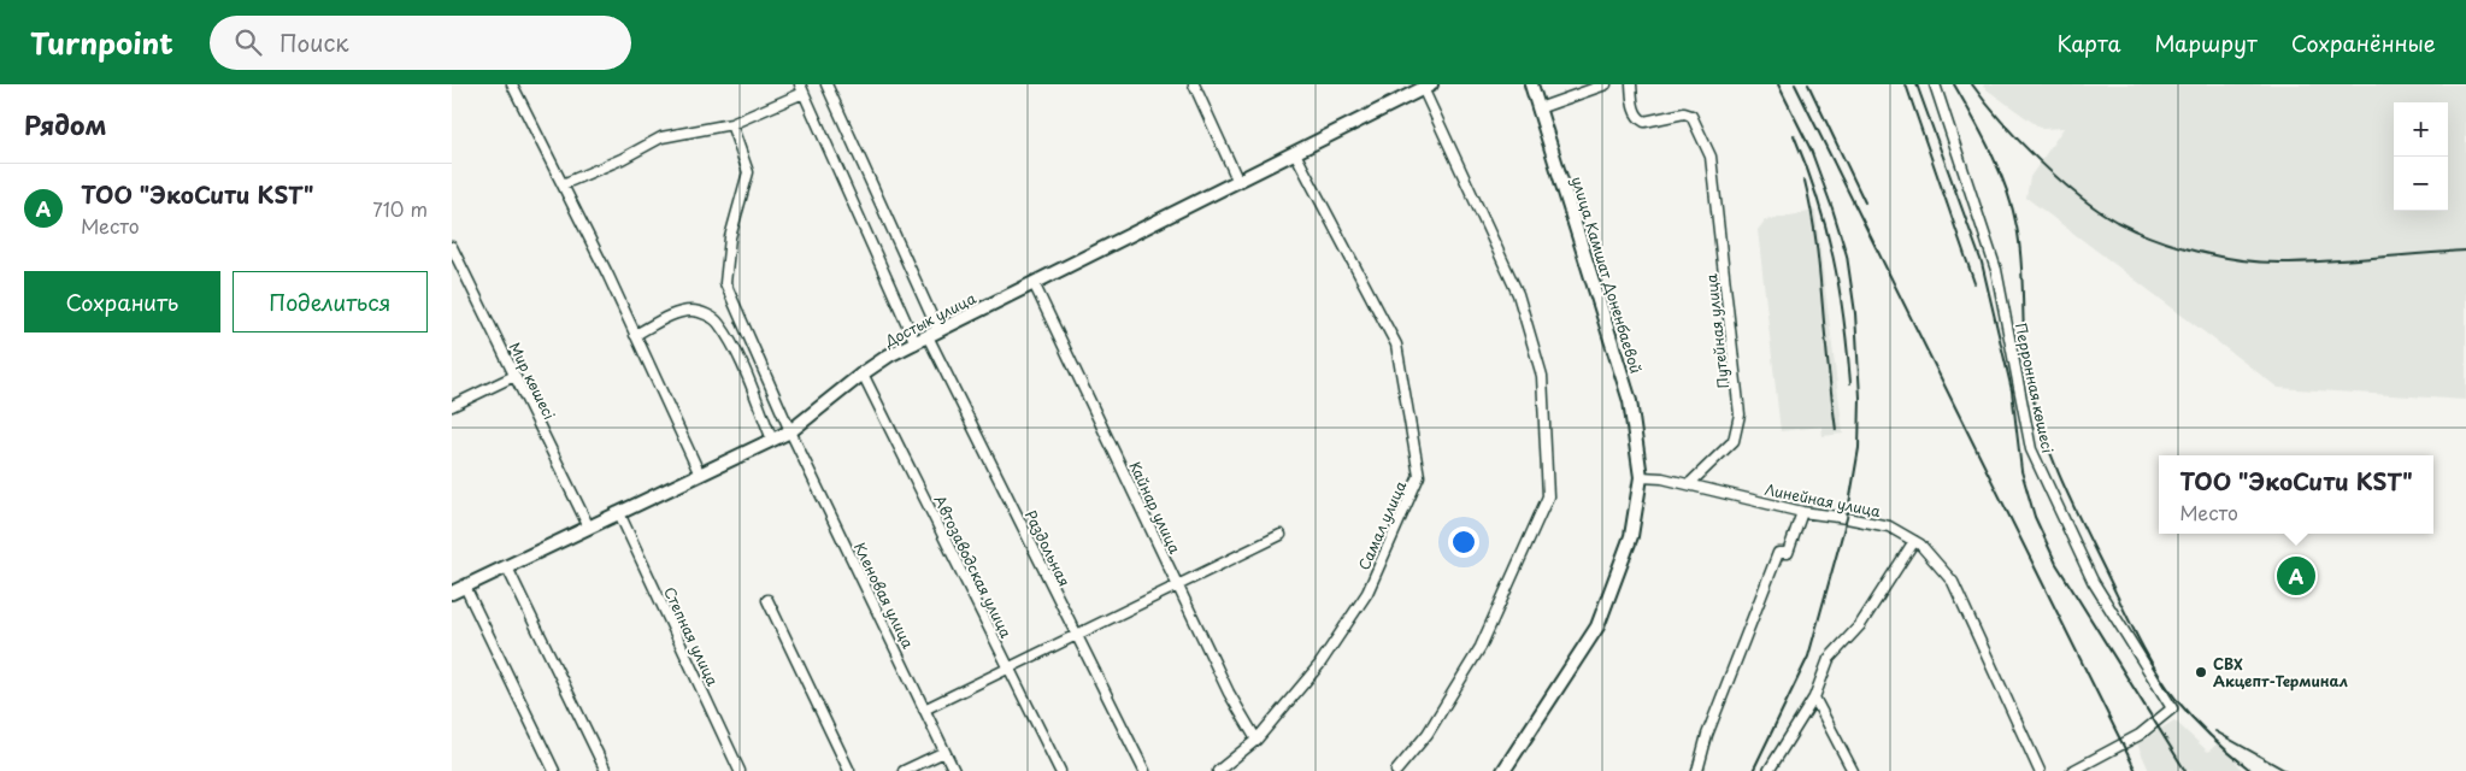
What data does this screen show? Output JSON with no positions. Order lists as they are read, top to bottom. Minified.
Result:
{"streets":{"street":["улица Камшат Доненбаевой","Достык улица","Путейная улица","Мир көшесі","Перронная көшесі","Линейная улица","Кайнар улица","Самал улица","Раздольная","Автозаводская улица","Кленовая улица","Степная улица"]},"crossings":[["улица Камшат Доненбаевой","Линейная улица"],["Достык улица","Мир көшесі"],["Достык улица","Кайнар улица"],["Достык улица","Самал улица"],["Достык улица","Раздольная"],["Достык улица","Автозаводская улица"],["Достык улица","Кленовая улица"],["Достык улица","Степная улица"],["Путейная улица","Линейная улица"],["Кайнар улица","Самал улица"]],"places":["СВХ Акцепт-Терминал"],"page":{"header":"Turnpoint","search":"Поиск","nav":["Карта","Маршрут","Сохранённые"],"heading":"Рядом","map_buttons":["+","−"],"list":[{"mark":"A","name":"ТОО \"ЭкоСити KST\"","note":"Место","value":"710 m"}],"buttons":["Сохранить","Поделиться"],"popup":["ТОО \"ЭкоСити KST\"","Место"],"pins":"A"}}
